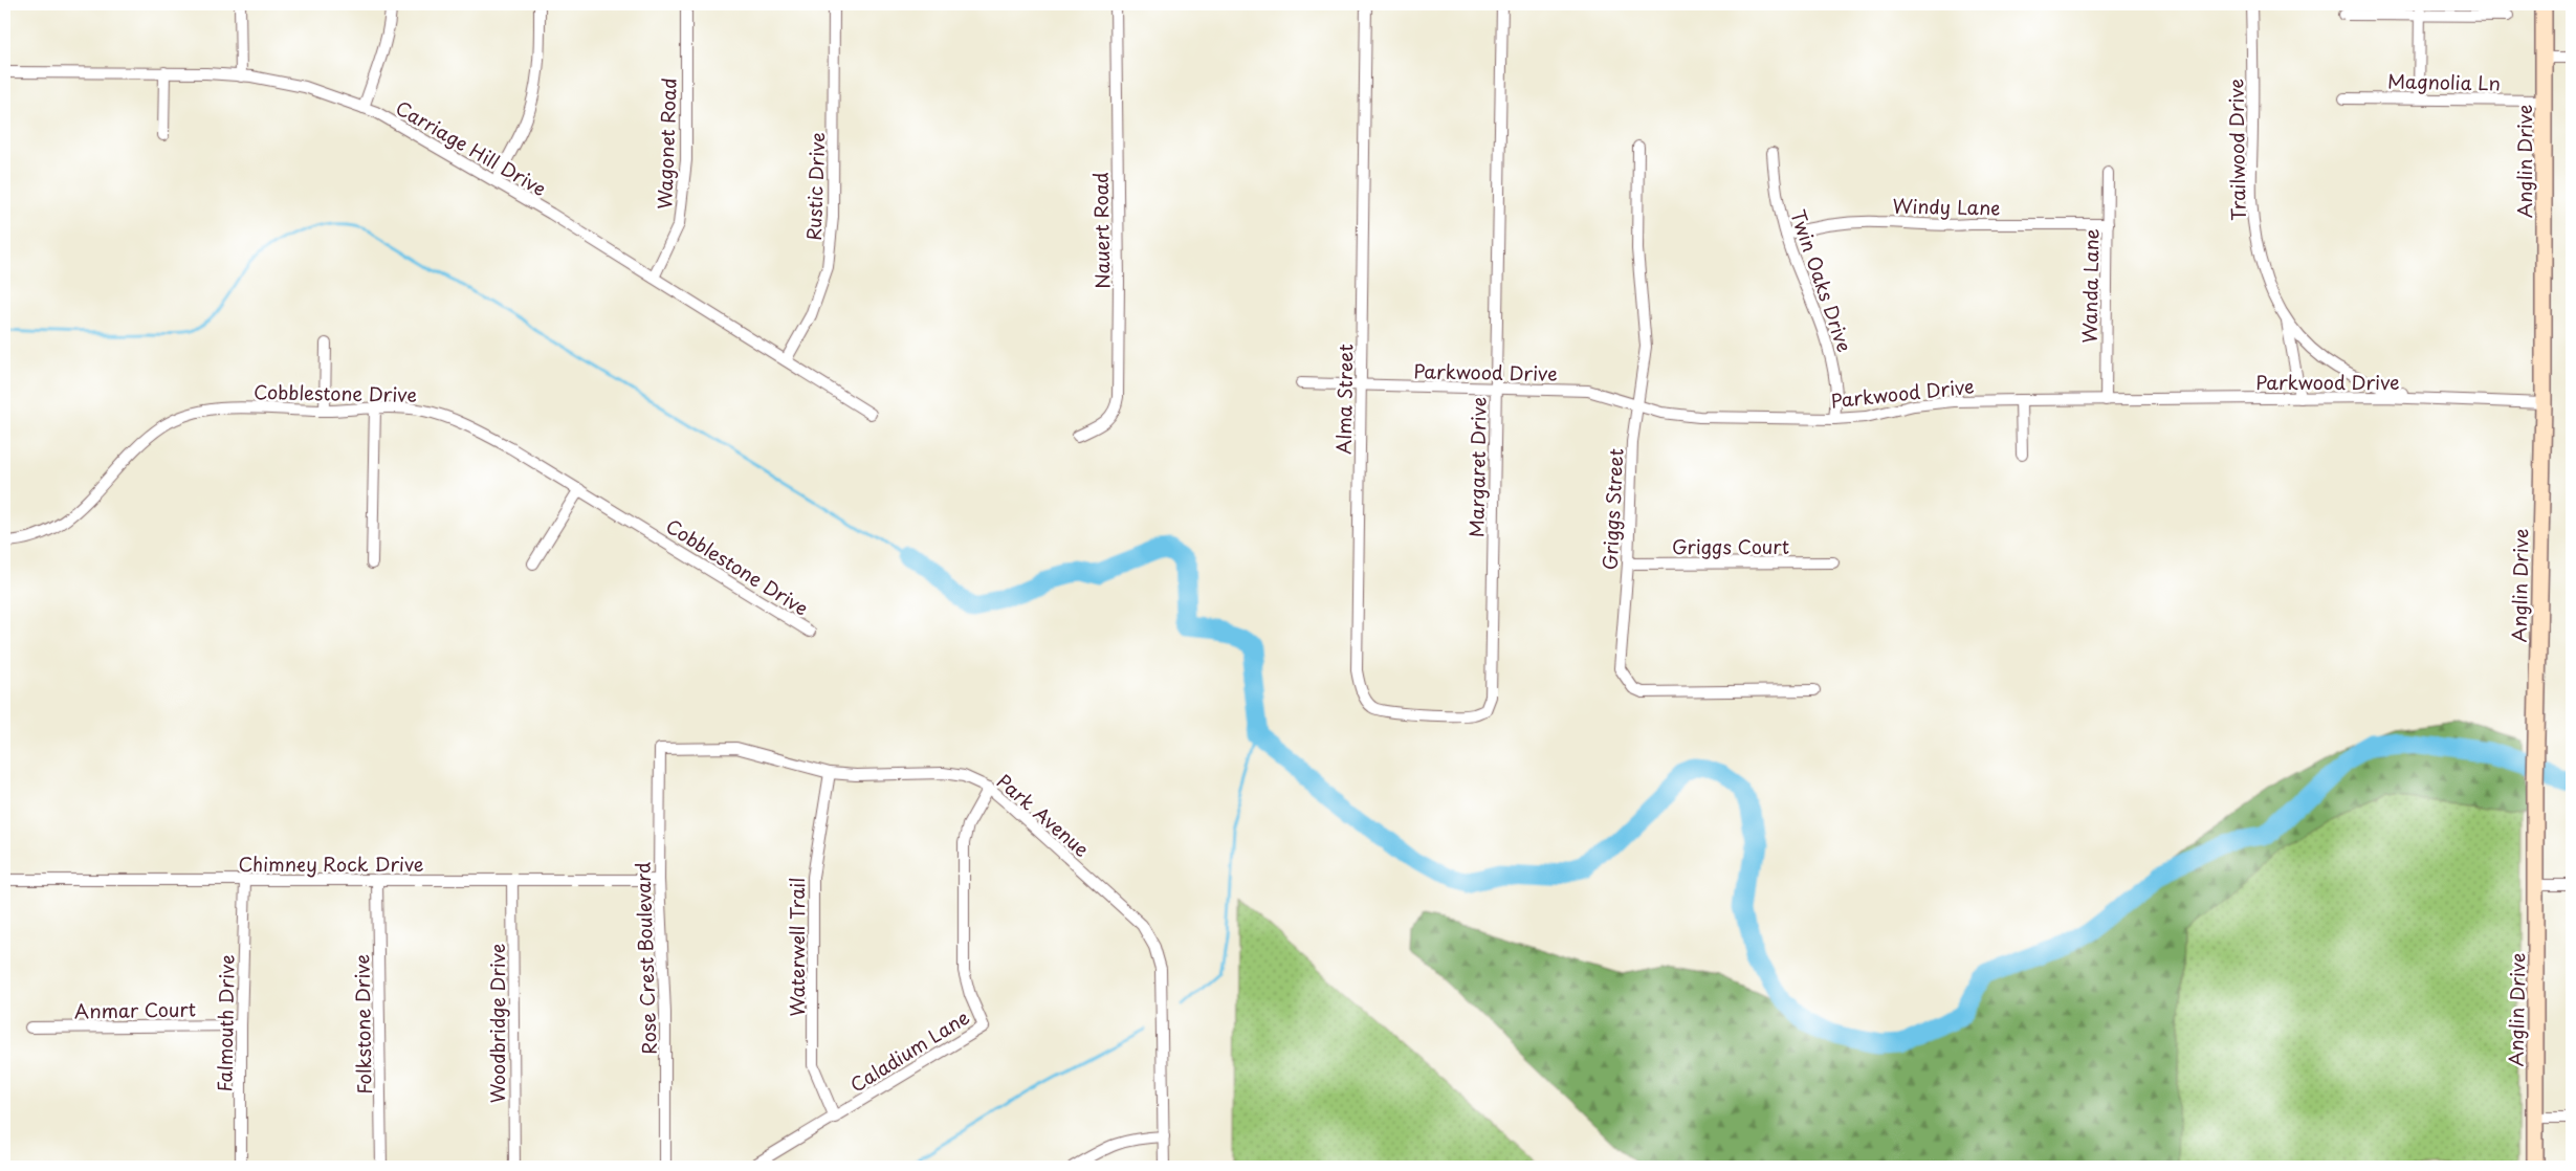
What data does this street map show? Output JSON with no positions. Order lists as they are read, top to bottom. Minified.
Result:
{"streets":{"street":["Magnolia Ln","Wagonet Road","Carriage Hill Drive","Trailwood Drive","Anglin Drive","Rustic Drive","Windy Lane","Nauert Road","Twin Oaks Drive","Wanda Lane","Parkwood Drive","Cobblestone Drive","Alma Street","Margaret Drive","Griggs Street","Griggs Court","Park Avenue","Chimney Rock Drive","Waterwell Trail","Rose Crest Boulevard","Anmar Court","Falmouth Drive","Woodbridge Drive","Folkstone Drive","Caladium Lane"]},"crossings":[["Magnolia Ln","Anglin Drive"],["Wagonet Road","Carriage Hill Drive"],["Carriage Hill Drive","Rustic Drive"],["Trailwood Drive","Parkwood Drive"],["Anglin Drive","Parkwood Drive"],["Windy Lane","Twin Oaks Drive"],["Windy Lane","Wanda Lane"],["Twin Oaks Drive","Parkwood Drive"],["Wanda Lane","Parkwood Drive"],["Parkwood Drive","Alma Street"],["Parkwood Drive","Margaret Drive"],["Parkwood Drive","Griggs Street"],["Alma Street","Margaret Drive"],["Griggs Street","Griggs Court"],["Park Avenue","Waterwell Trail"],["Park Avenue","Rose Crest Boulevard"],["Park Avenue","Caladium Lane"],["Chimney Rock Drive","Rose Crest Boulevard"],["Chimney Rock Drive","Falmouth Drive"],["Chimney Rock Drive","Woodbridge Drive"],["Chimney Rock Drive","Folkstone Drive"],["Waterwell Trail","Caladium Lane"],["Anmar Court","Falmouth Drive"]]}
